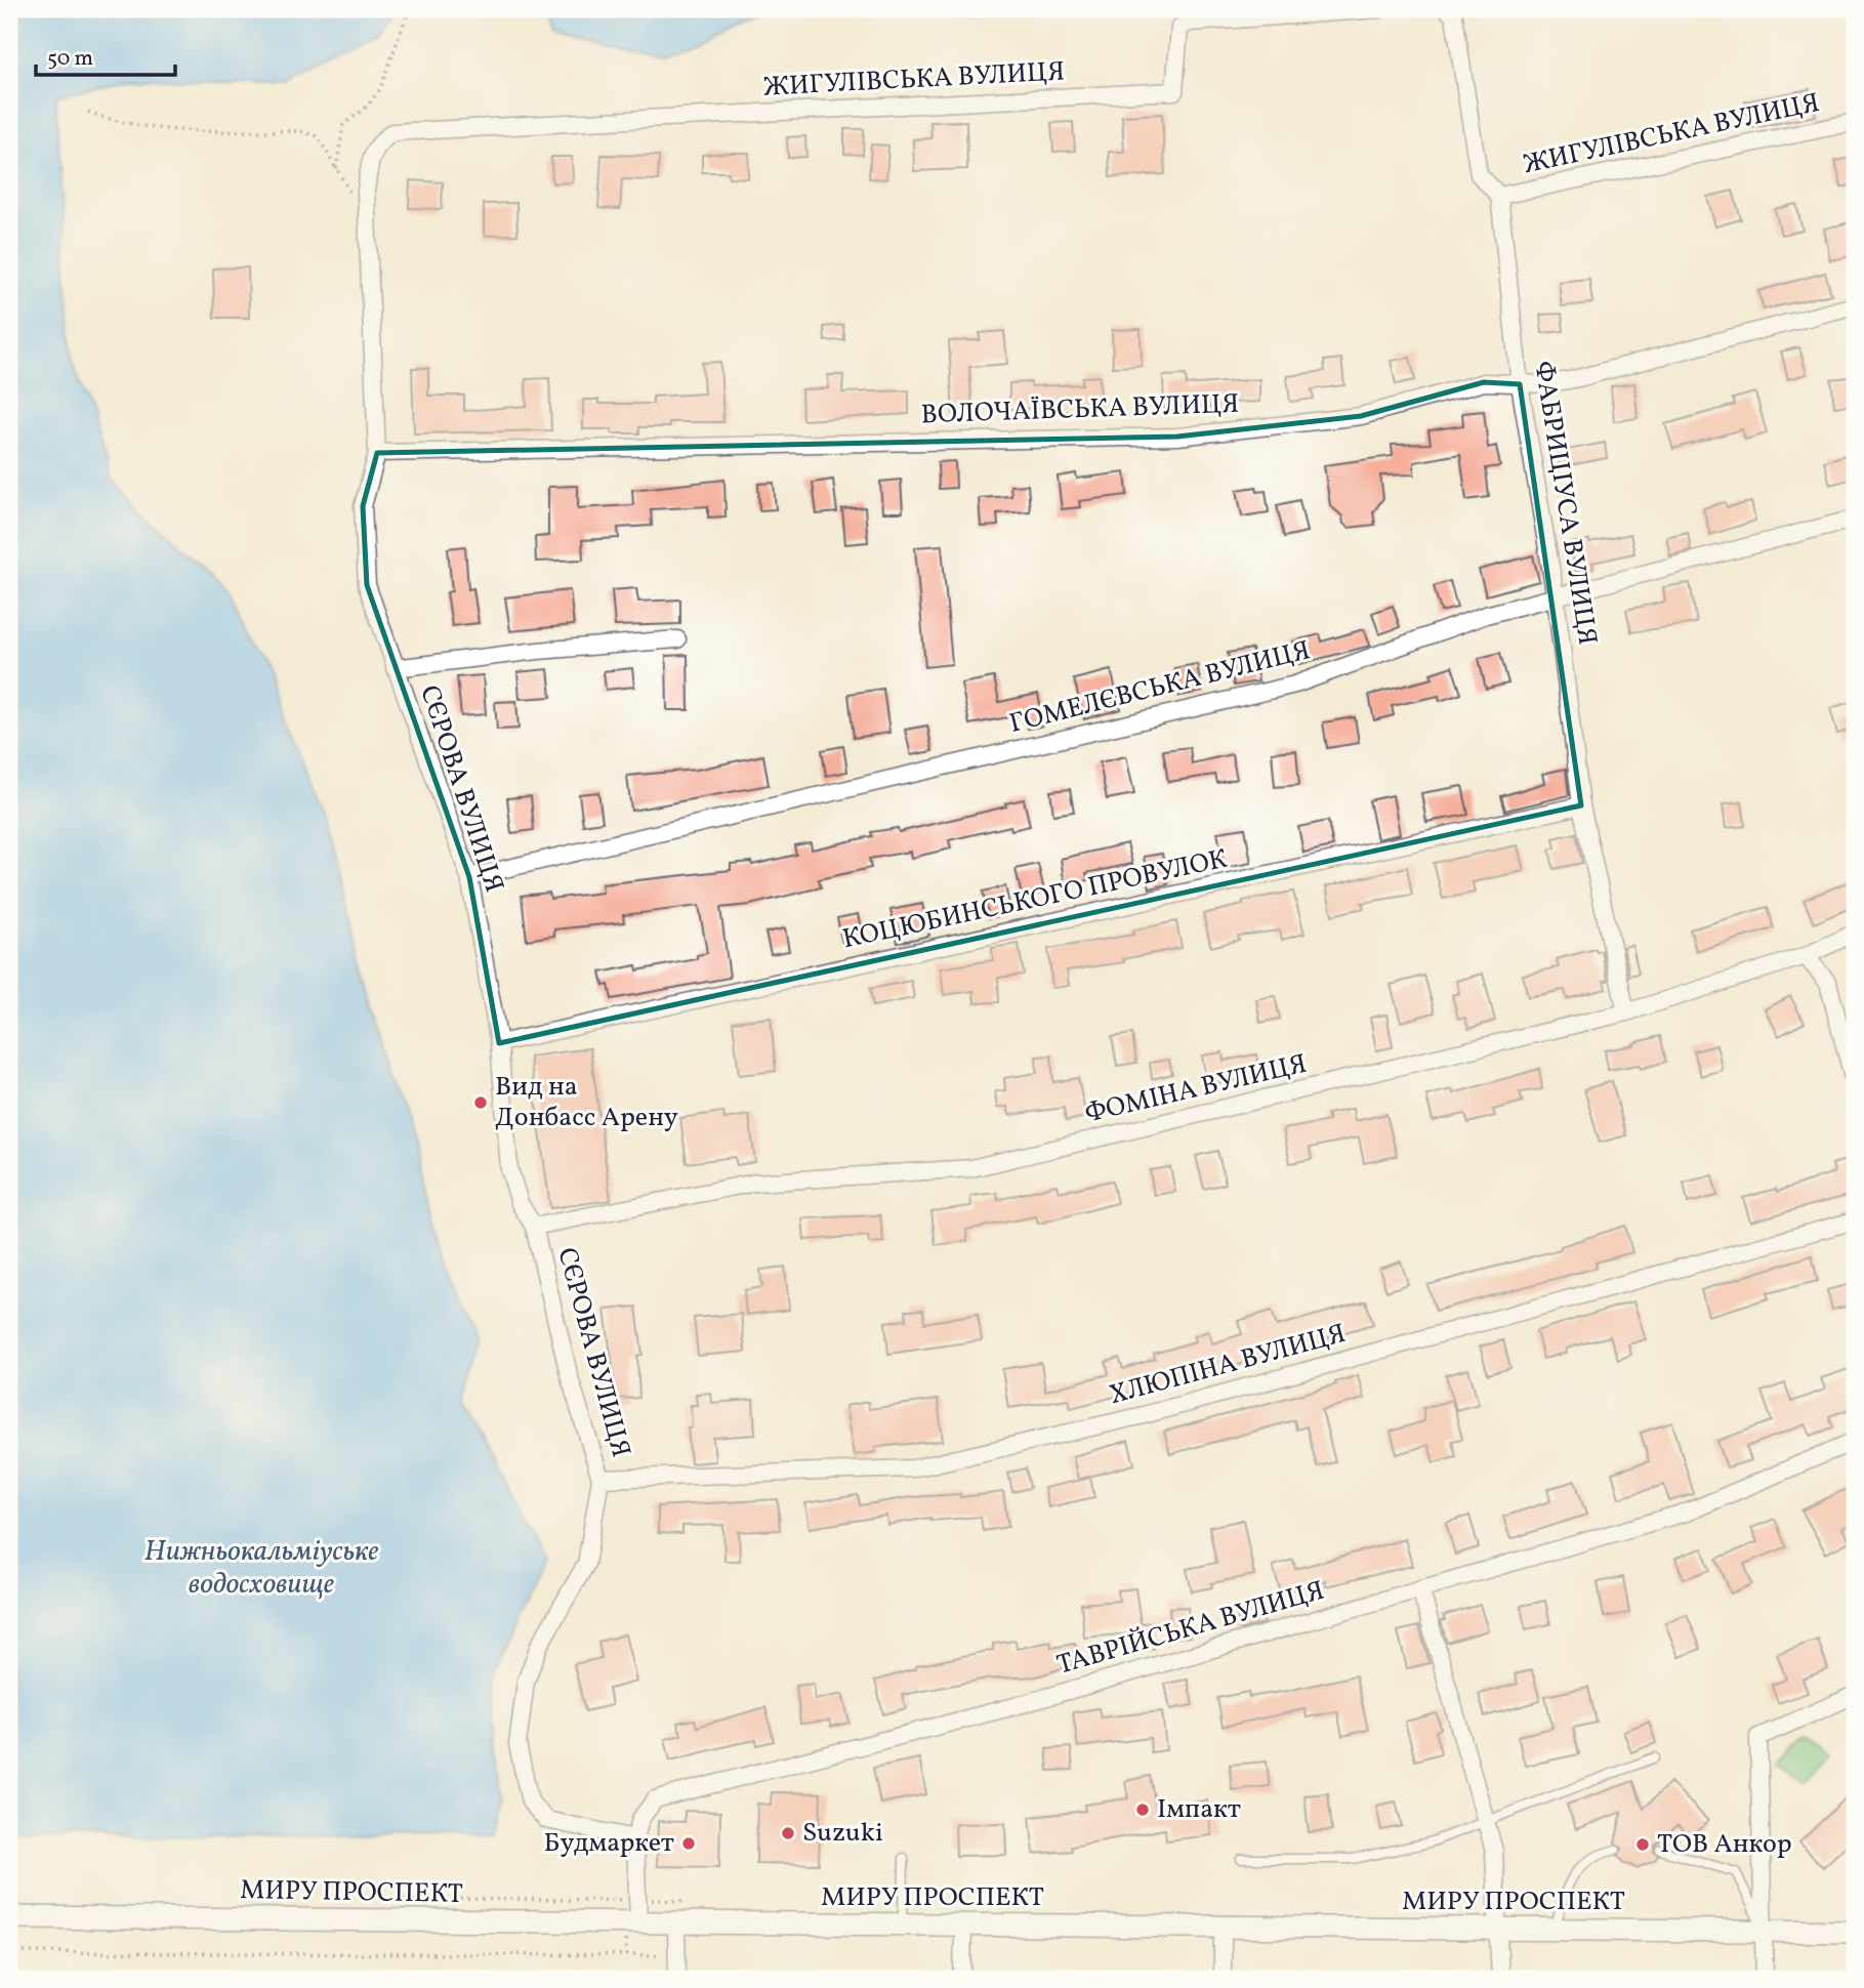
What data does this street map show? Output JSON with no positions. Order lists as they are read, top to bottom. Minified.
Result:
{"streets":{"main road":["МИРУ ПРОСПЕКТ"],"street":["ЖИГУЛІВСЬКА ВУЛИЦЯ","ВОЛОЧАЇВСЬКА ВУЛИЦЯ","ФАБРИЦІУСА ВУЛИЦЯ","ГОМЕЛЄВСЬКА ВУЛИЦЯ","СЄРОВА ВУЛИЦЯ","КОЦЮБИНСЬКОГО ПРОВУЛОК","ФОМІНА ВУЛИЦЯ","ХЛЮПІНА ВУЛИЦЯ","ТАВРІЙСЬКА ВУЛИЦЯ"]},"crossings":[["ЖИГУЛІВСЬКА ВУЛИЦЯ","ФАБРИЦІУСА ВУЛИЦЯ"],["ЖИГУЛІВСЬКА ВУЛИЦЯ","СЄРОВА ВУЛИЦЯ"],["ВОЛОЧАЇВСЬКА ВУЛИЦЯ","ФАБРИЦІУСА ВУЛИЦЯ"],["ВОЛОЧАЇВСЬКА ВУЛИЦЯ","СЄРОВА ВУЛИЦЯ"],["ФАБРИЦІУСА ВУЛИЦЯ","ГОМЕЛЄВСЬКА ВУЛИЦЯ"],["ФАБРИЦІУСА ВУЛИЦЯ","КОЦЮБИНСЬКОГО ПРОВУЛОК"],["ФАБРИЦІУСА ВУЛИЦЯ","ФОМІНА ВУЛИЦЯ"],["ГОМЕЛЄВСЬКА ВУЛИЦЯ","СЄРОВА ВУЛИЦЯ"],["СЄРОВА ВУЛИЦЯ","КОЦЮБИНСЬКОГО ПРОВУЛОК"],["СЄРОВА ВУЛИЦЯ","ФОМІНА ВУЛИЦЯ"],["СЄРОВА ВУЛИЦЯ","ХЛЮПІНА ВУЛИЦЯ"],["СЄРОВА ВУЛИЦЯ","ТАВРІЙСЬКА ВУЛИЦЯ"],["ТАВРІЙСЬКА ВУЛИЦЯ","МИРУ ПРОСПЕКТ"]],"water":["Нижньокальміуське водосховище"],"places":["Вид на Донбасс Арену","Iмпакт","Suzuki","Будмаркет","ТОВ Анкор"],"scale_bar":"50 m"}
